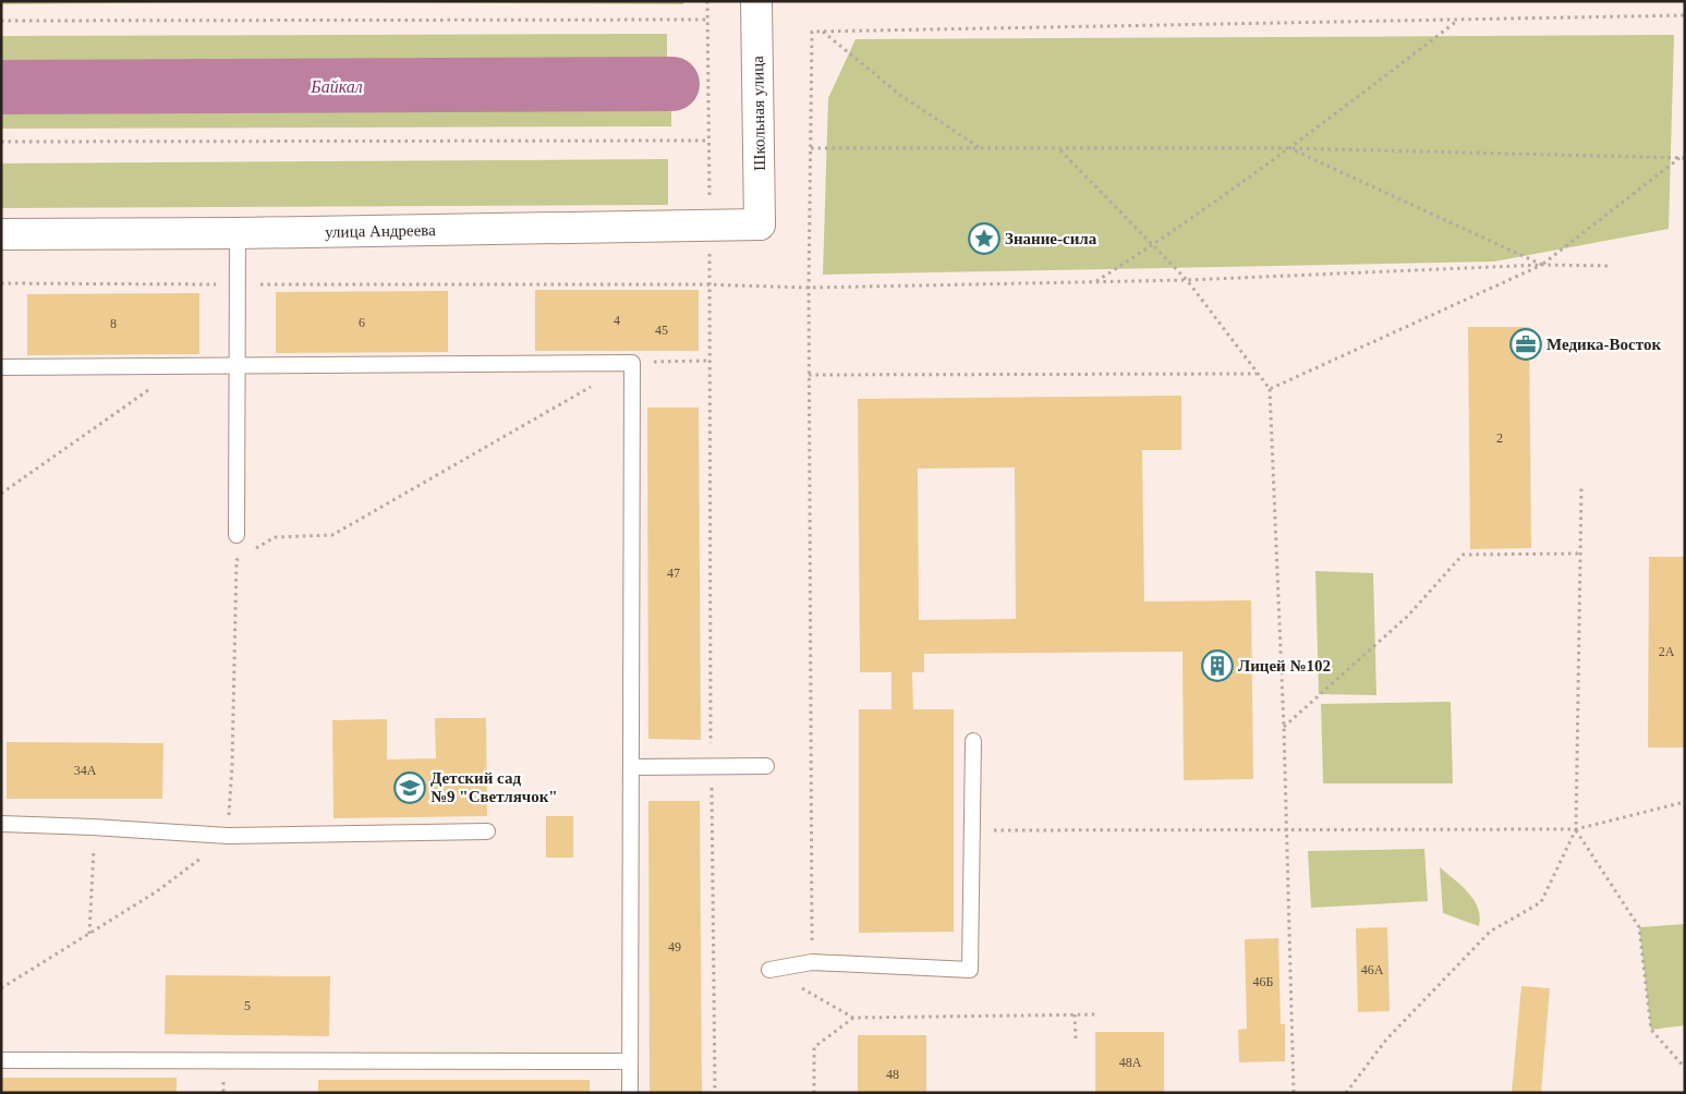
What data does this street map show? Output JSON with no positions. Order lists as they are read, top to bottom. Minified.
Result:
{"streets":{"street":["Школьная улица","улица Андреева"]},"crossings":[["Школьная улица","улица Андреева"]],"water":["Байкал"],"places":{"place":["Знание-сила"],"office":["Медика-Восток"],"building":["Лицей №102"],"school or university":["Детский сад №9 \"Светлячок\""]},"house_numbers":["4","6","8","45","2","47","2А","34А","49","46А","46Б","5","48А","48"]}
